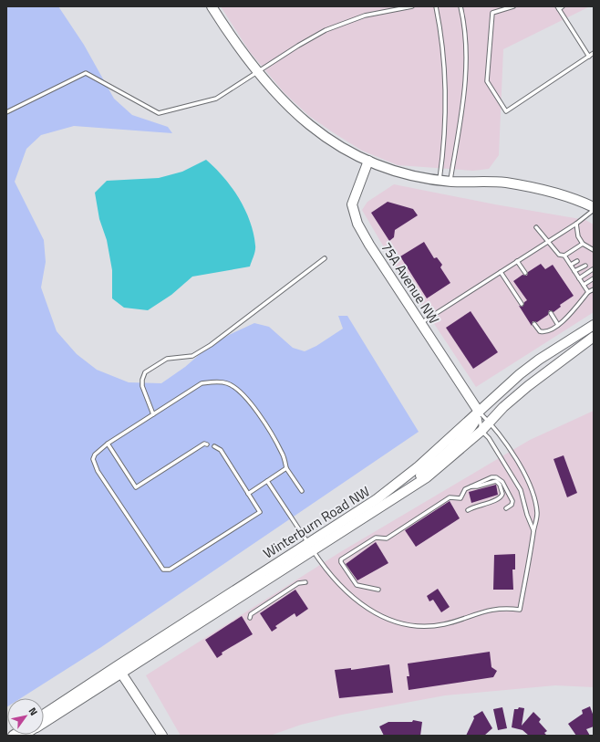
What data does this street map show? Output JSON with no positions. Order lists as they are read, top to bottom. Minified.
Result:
{"streets":{"main road":["75A Avenue NW","Winterburn Road NW"]},"crossings":[["75A Avenue NW","Winterburn Road NW"]],"north":"top right"}
